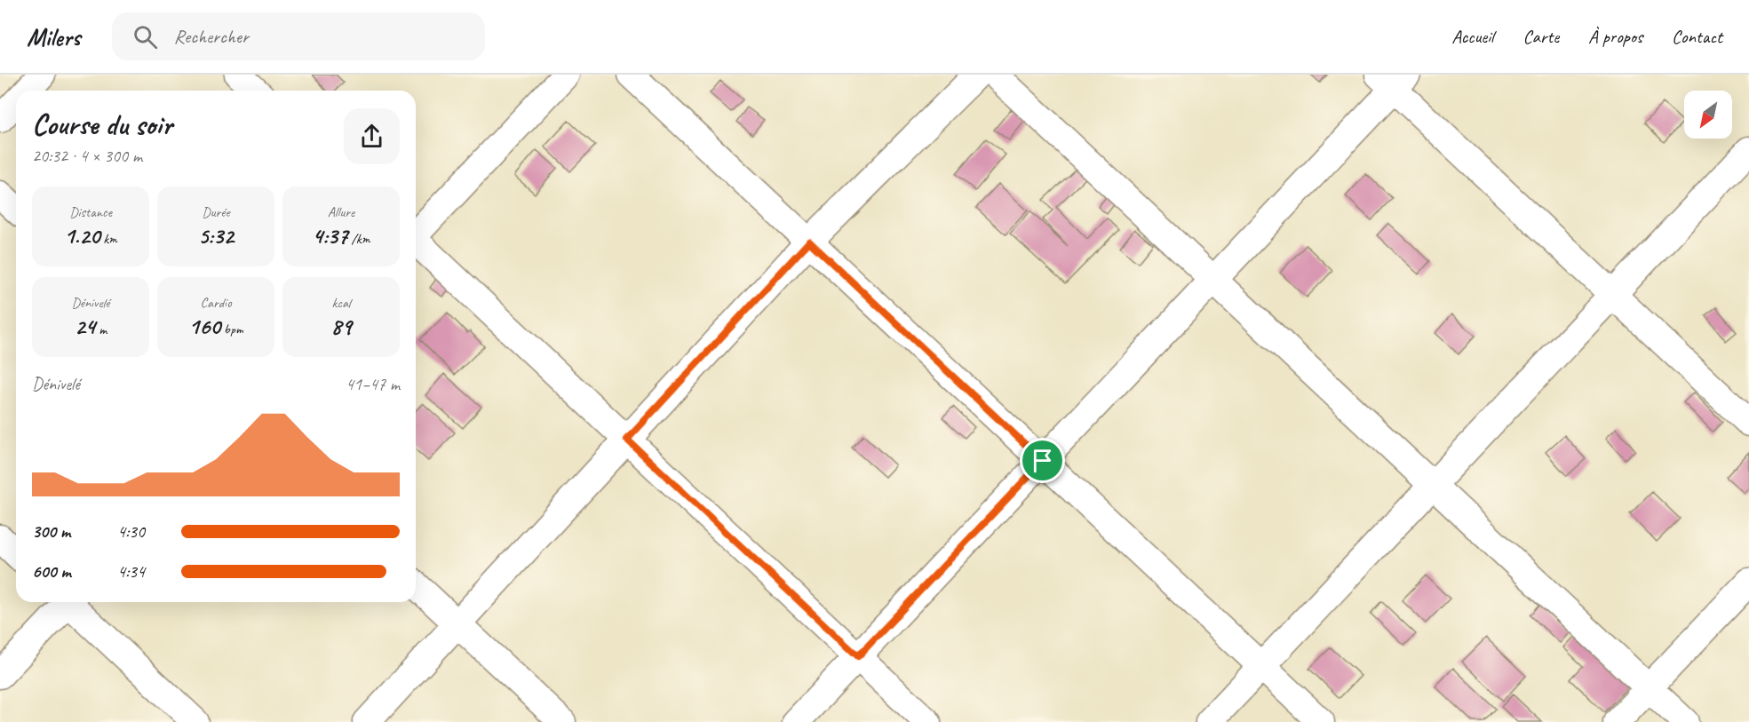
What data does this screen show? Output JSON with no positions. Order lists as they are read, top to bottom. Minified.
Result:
{"north":"bottom left","page":{"header":"Milers","search":"Rechercher","nav":["Accueil","Carte","À propos","Contact"],"heading":["Course du soir","20:32 · 4 × 300 m"],"stats":[["Distance","1.20 km"],["Durée","5:32"],["Allure","4:37 /km"],["Dénivelé","24 m"],["Cardio","160 bpm"],["kcal","89"]],"chart":["Dénivelé","41–47 m"],"list":[{"name":"300 m","note":"4:30"},{"name":"600 m","note":"4:34"}]}}
